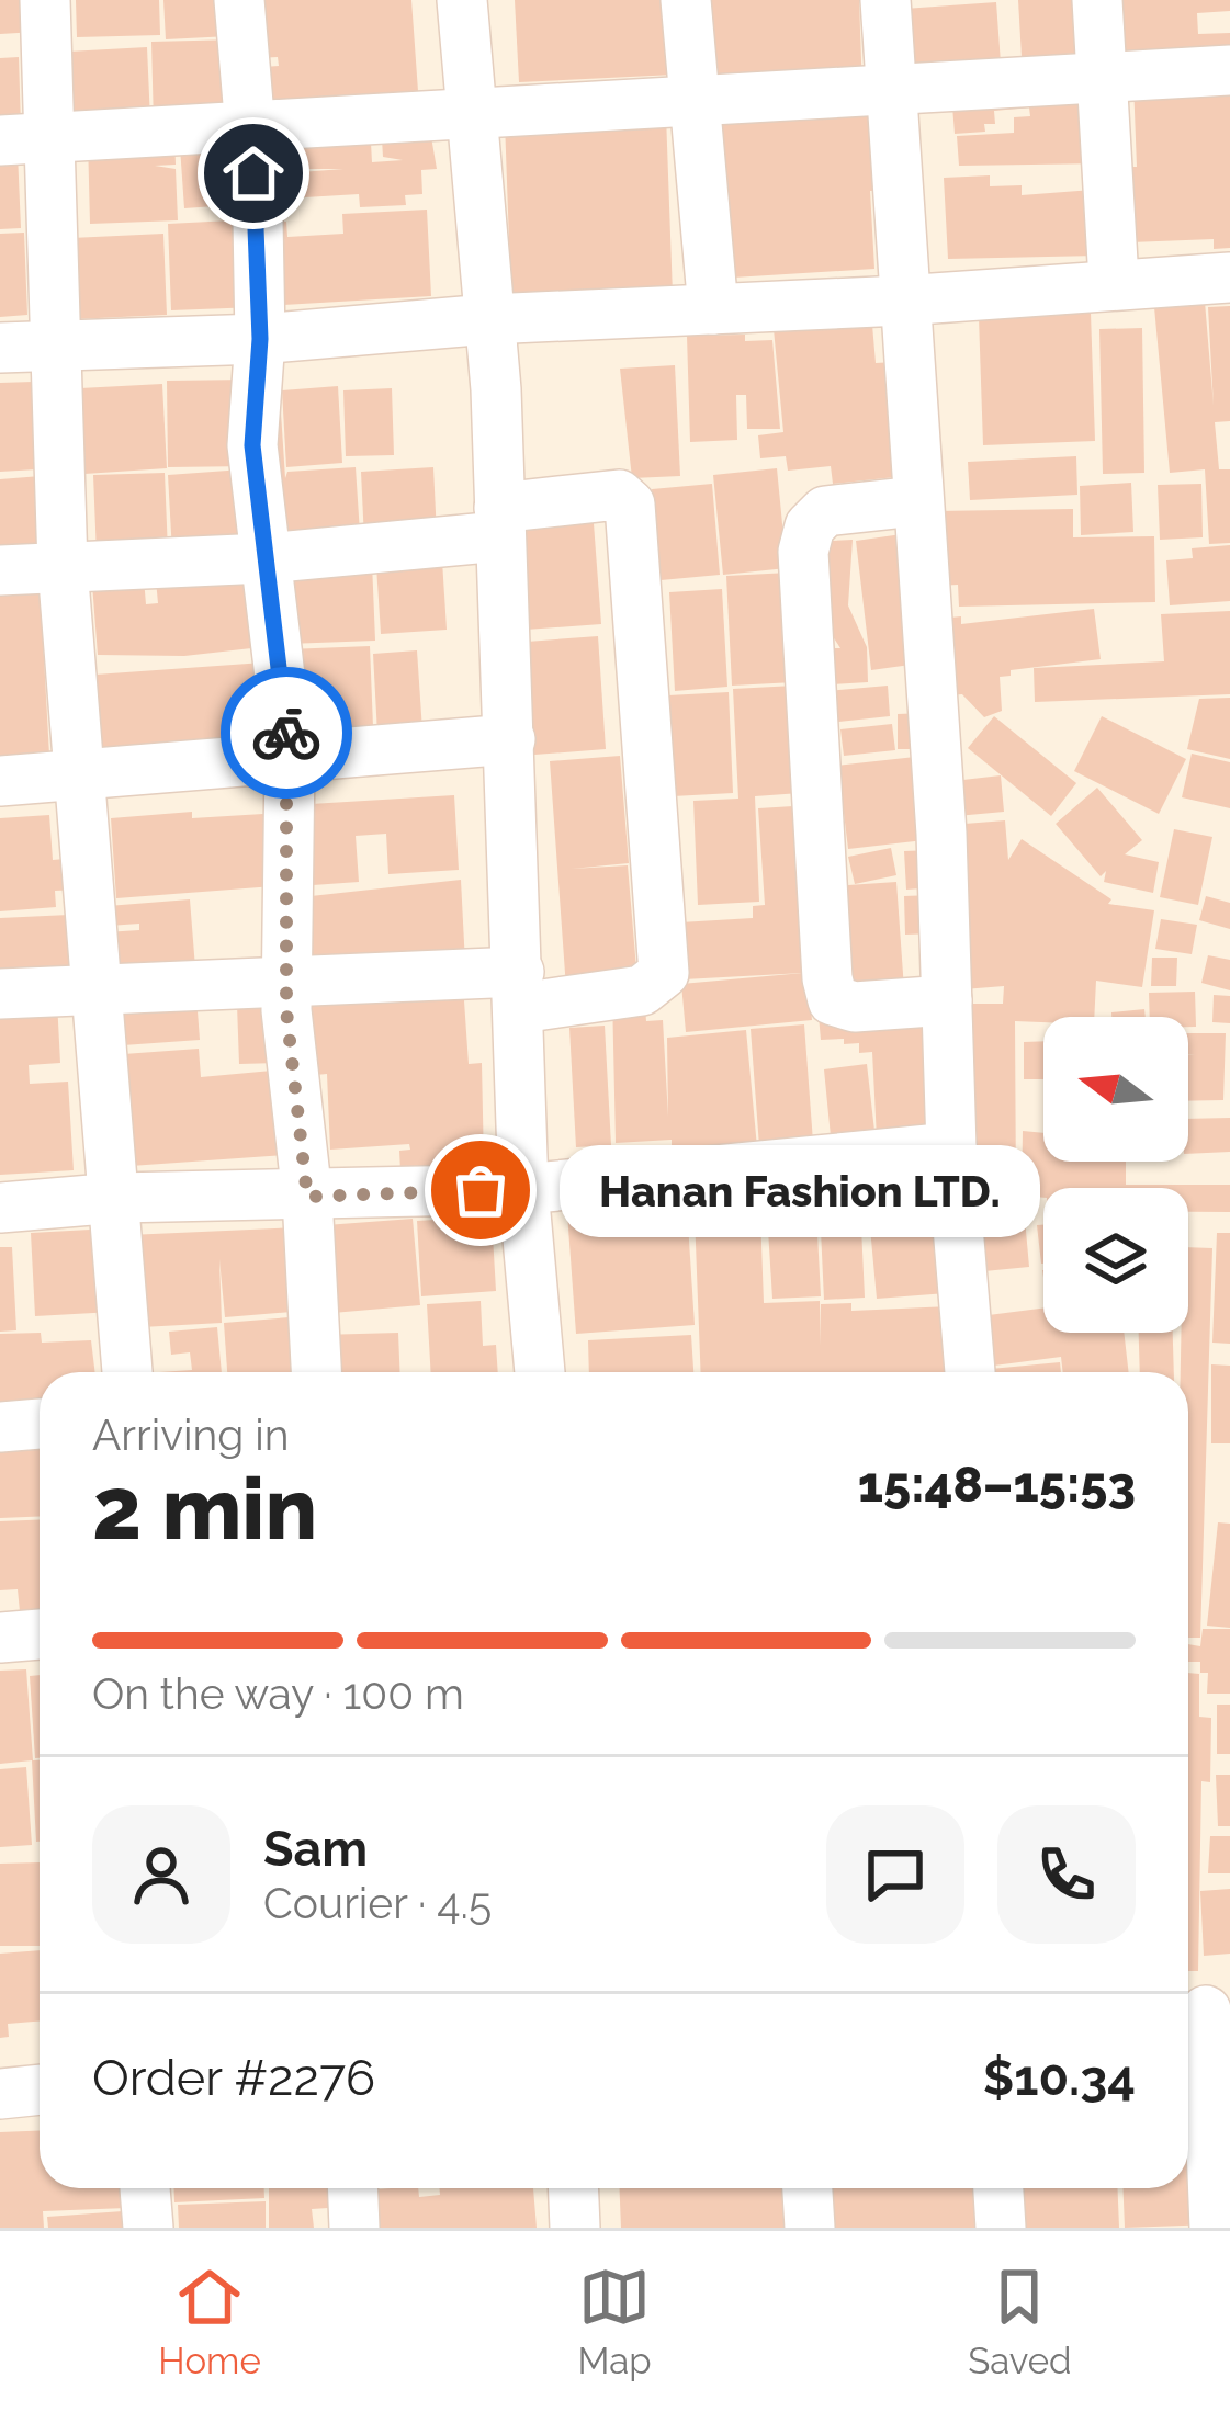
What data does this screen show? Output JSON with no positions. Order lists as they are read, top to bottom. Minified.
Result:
{"places":["Hanan Fashion LTD."],"north":"left","page":{"bubble":"Hanan Fashion LTD.","heading":["2 min","Arriving in","15:48–15:53"],"panel":["Sam","Courier · 4.5","Order #2276","$10.34"],"bar":"On the way · 100 m","tabs":["Home","Map","Saved"]}}
